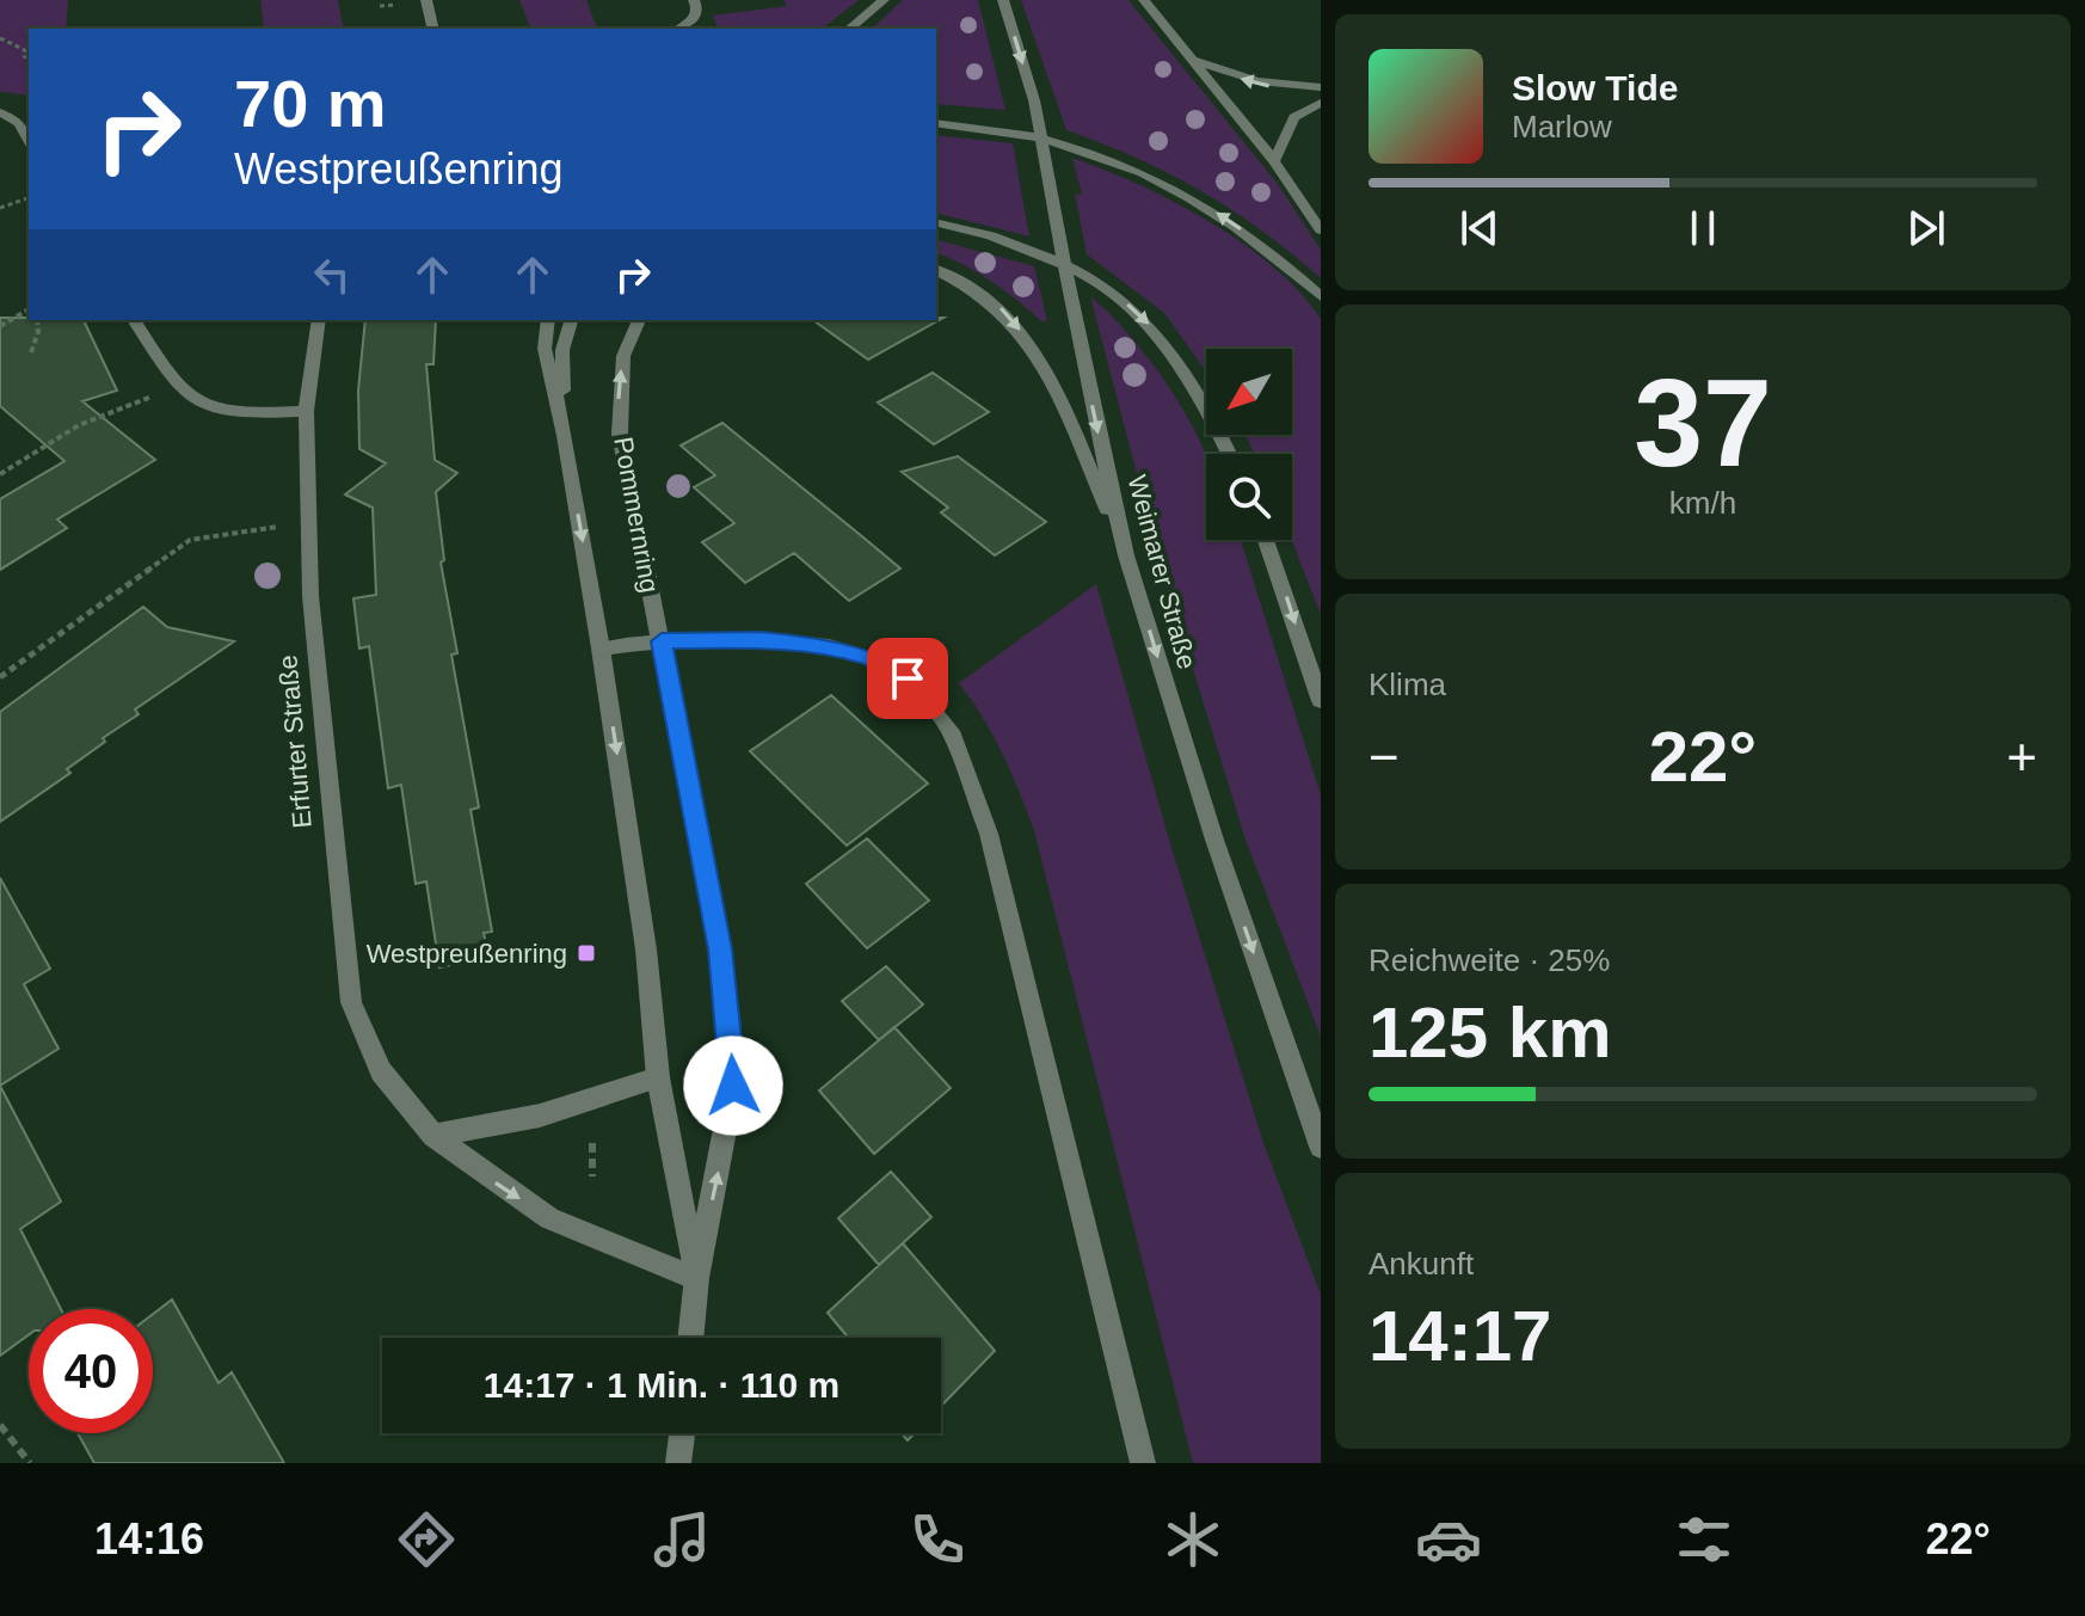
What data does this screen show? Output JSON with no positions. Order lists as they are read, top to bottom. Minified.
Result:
{"streets":{"street":["Pommernring","Weimarer Straße","Erfurter Straße"]},"crossings":[["Pommernring","Erfurter Straße"]],"places":{"transit":["Westpreußenring"]},"north":"bottom left","page":{"turn":["70 m","Westpreußenring"],"song":["Slow Tide","Marlow"],"tile":[["37","km/h"],"Klima",["Reichweite · 25%","125 km"],["Ankunft","14:17"]],"heat":["−","22°","+"],"limit":"40","trip":"14:17 · 1 Min. · 110 m","tabs":["14:16","22°"]}}
